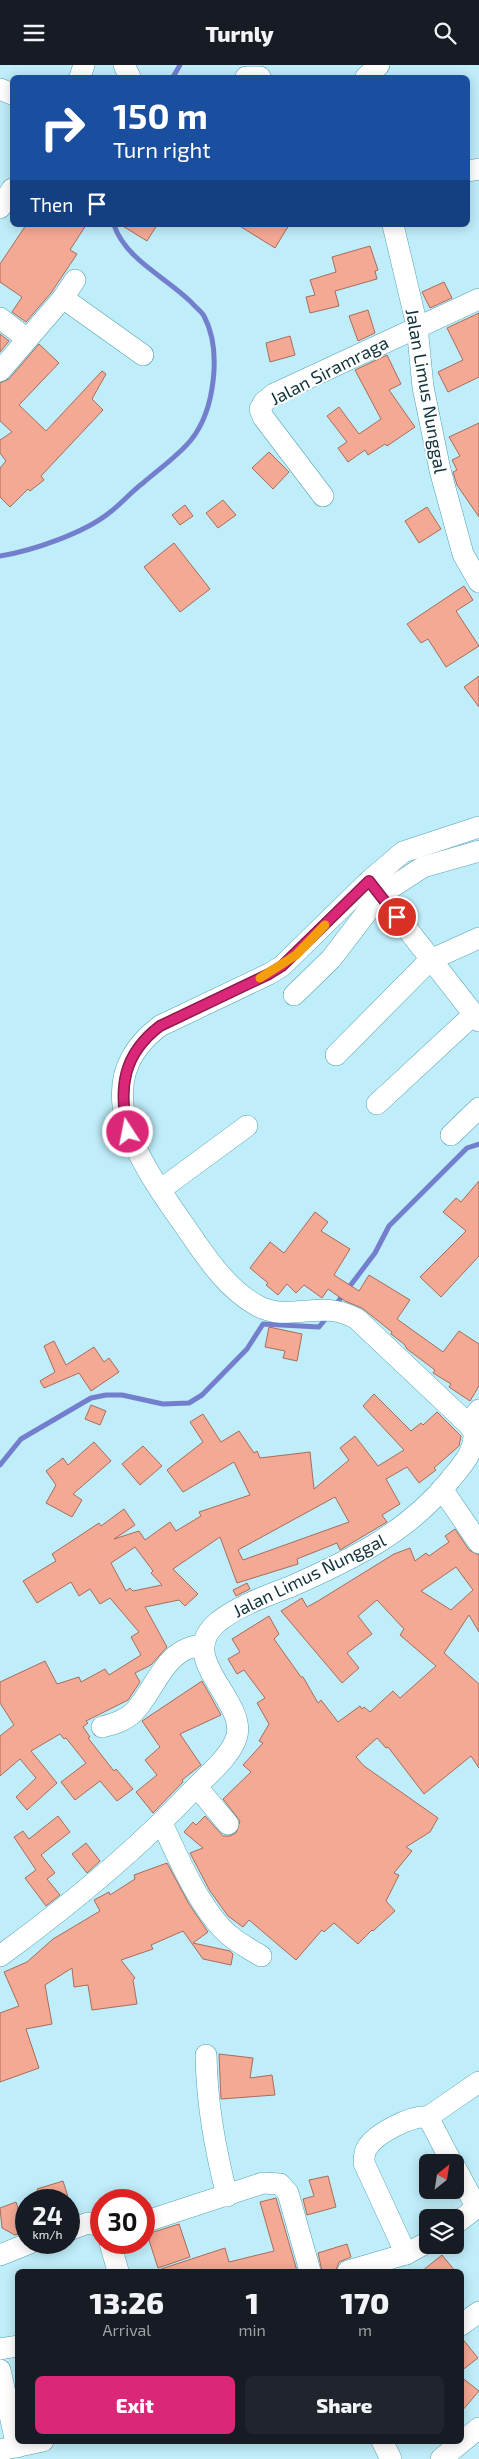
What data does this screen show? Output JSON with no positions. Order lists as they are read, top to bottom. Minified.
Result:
{"streets":{"street":["Jalan Siramraga","Jalan Limus Nunggal"]},"crossings":[["Jalan Siramraga","Jalan Limus Nunggal"]],"north":"top right","page":{"header":"Turnly","turn":["150 m","Turn right"],"then":"Then","speed":"24 km/h","limit":"30","eta":["13:26","Arrival","1","min","170","m"],"buttons":["Exit","Share"]}}
